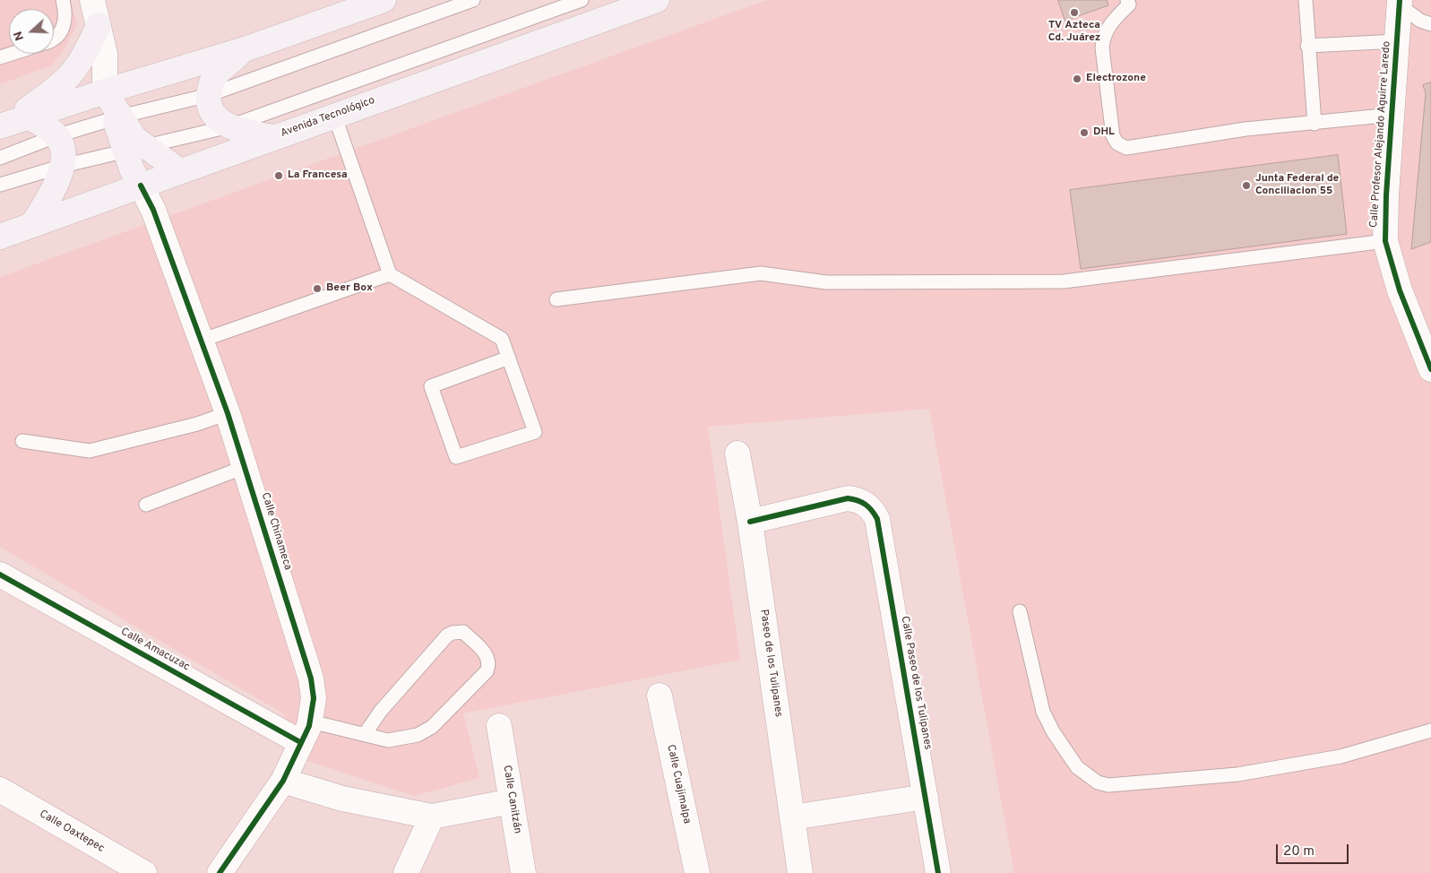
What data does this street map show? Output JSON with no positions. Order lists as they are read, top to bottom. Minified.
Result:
{"streets":{"main road":["Avenida Tecnológico"],"street":["Calle Profesor Alejando Aguirre Laredo","Calle Chinameca","Calle Amacuzac","Paseo de los Tulipanes","Calle Paseo de los Tulipanes","Calle Cuajimalpa","Calle Canitzán","Calle Oaxtepec"]},"crossings":[["Avenida Tecnológico","Calle Chinameca"],["Calle Chinameca","Calle Amacuzac"],["Paseo de los Tulipanes","Calle Paseo de los Tulipanes"]],"places":["TV Azteca Cd. Juárez","Electrozone","DHL","La Francesa","Junta Federal de Conciliacion 55","Beer Box"],"scale_bar":"20 m","north":"left"}
